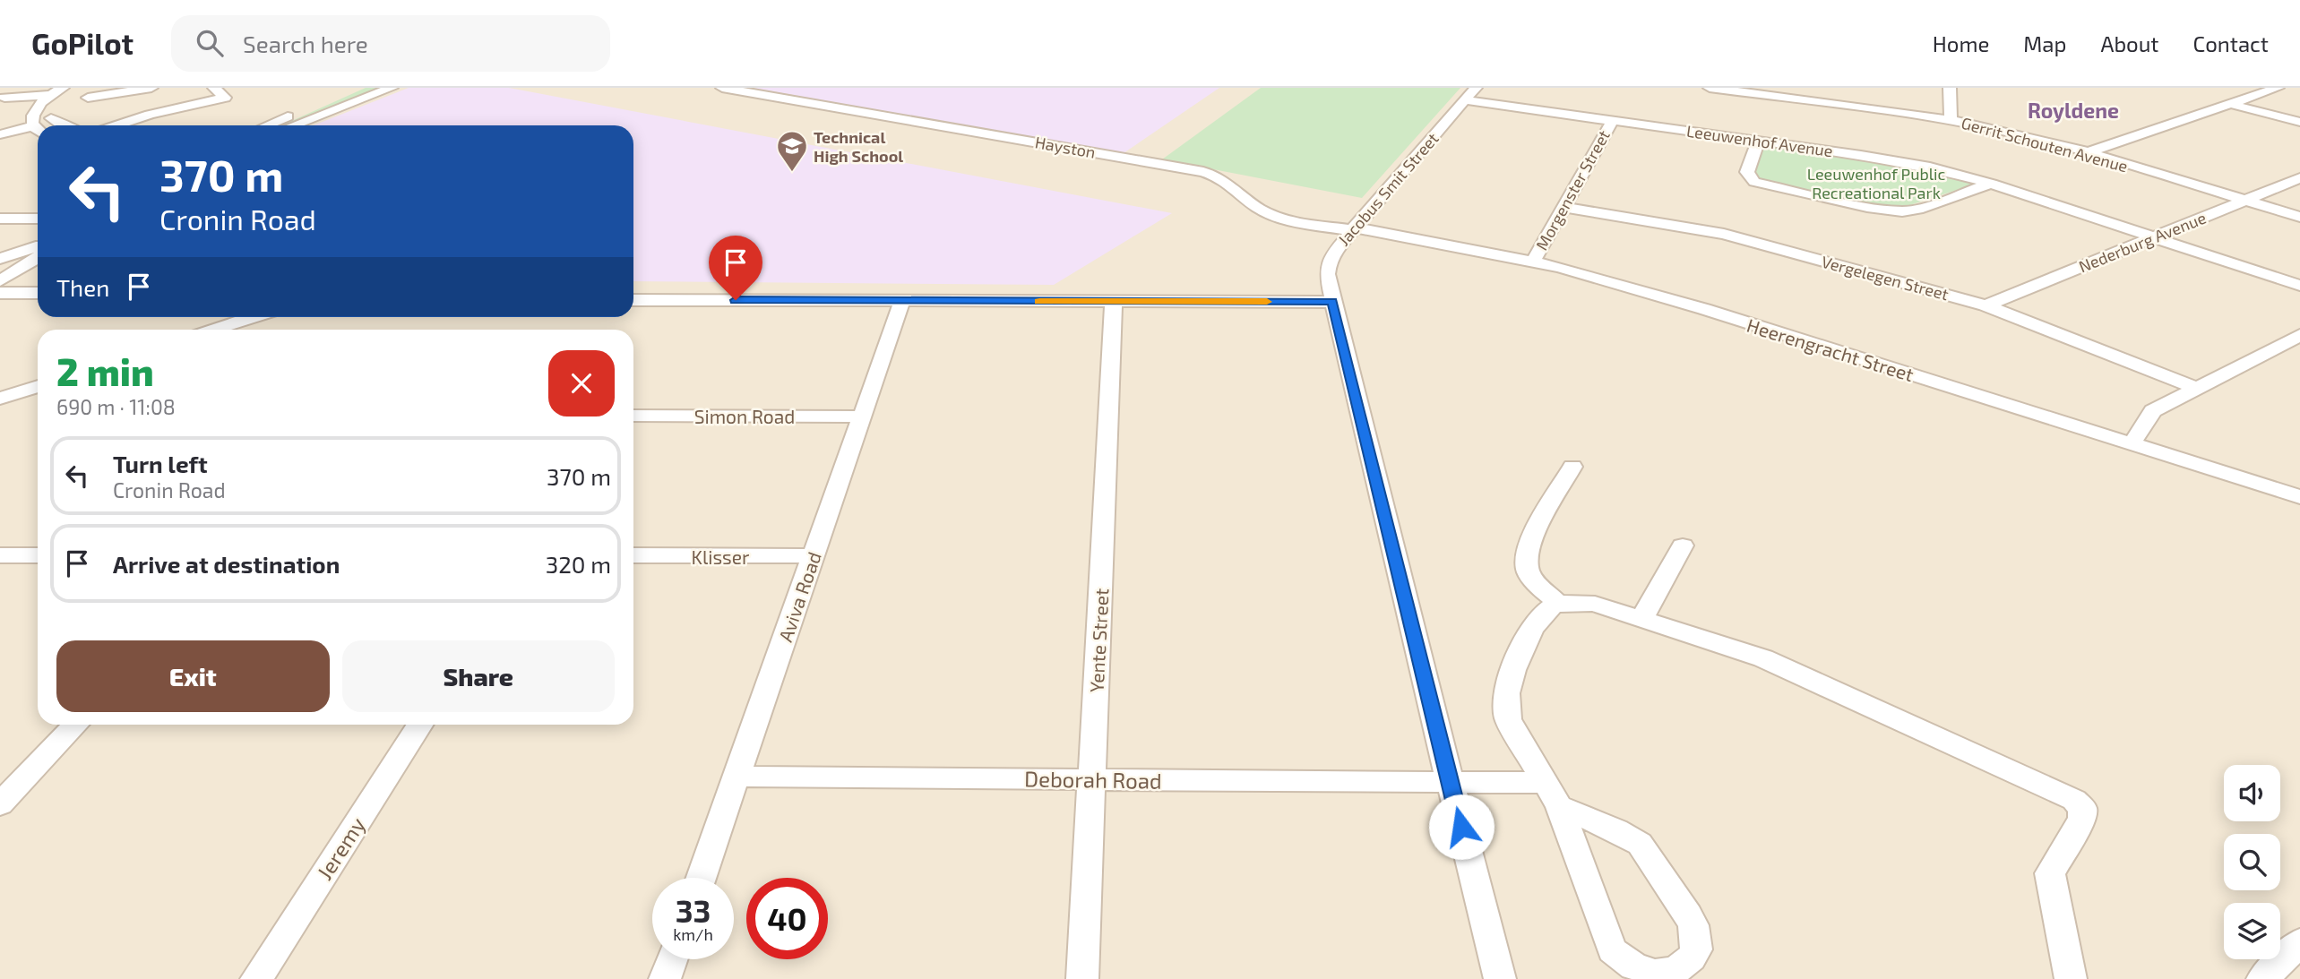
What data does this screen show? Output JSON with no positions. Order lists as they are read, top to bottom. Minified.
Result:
{"streets":{"street":["Leeuwenhof Avenue","Gerrit Schouten Avenue","Hayston","Jacobus Smit Street","Morgenster Street","Nederburg Avenue","Vergelegen Street","Heerengracht Street","Simon Road","Klisser","Aviva Road","Yente Street","Deborah Road","Jeremy"]},"crossings":[["Leeuwenhof Avenue","Jacobus Smit Street"],["Leeuwenhof Avenue","Morgenster Street"],["Leeuwenhof Avenue","Nederburg Avenue"],["Gerrit Schouten Avenue","Nederburg Avenue"],["Hayston","Jacobus Smit Street"],["Hayston","Heerengracht Street"],["Jacobus Smit Street","Heerengracht Street"],["Jacobus Smit Street","Deborah Road"],["Morgenster Street","Vergelegen Street"],["Morgenster Street","Heerengracht Street"],["Nederburg Avenue","Vergelegen Street"],["Simon Road","Aviva Road"],["Klisser","Aviva Road"],["Aviva Road","Deborah Road"],["Yente Street","Deborah Road"]],"districts":["Royldene"],"parks":["Leeuwenhof Public Recreational Park"],"places":{"school or university":["Technical High School"]},"page":{"header":"GoPilot","search":"Search here","nav":["Home","Map","About","Contact"],"turn":["370 m","Cronin Road"],"then":"Then","heading":["2 min","690 m · 11:08"],"list":[{"name":"Turn left","note":"Cronin Road","value":"370 m"},{"name":"Arrive at destination","value":"320 m"}],"buttons":["Exit","Share"],"speed":"33 km/h","limit":"40"}}
